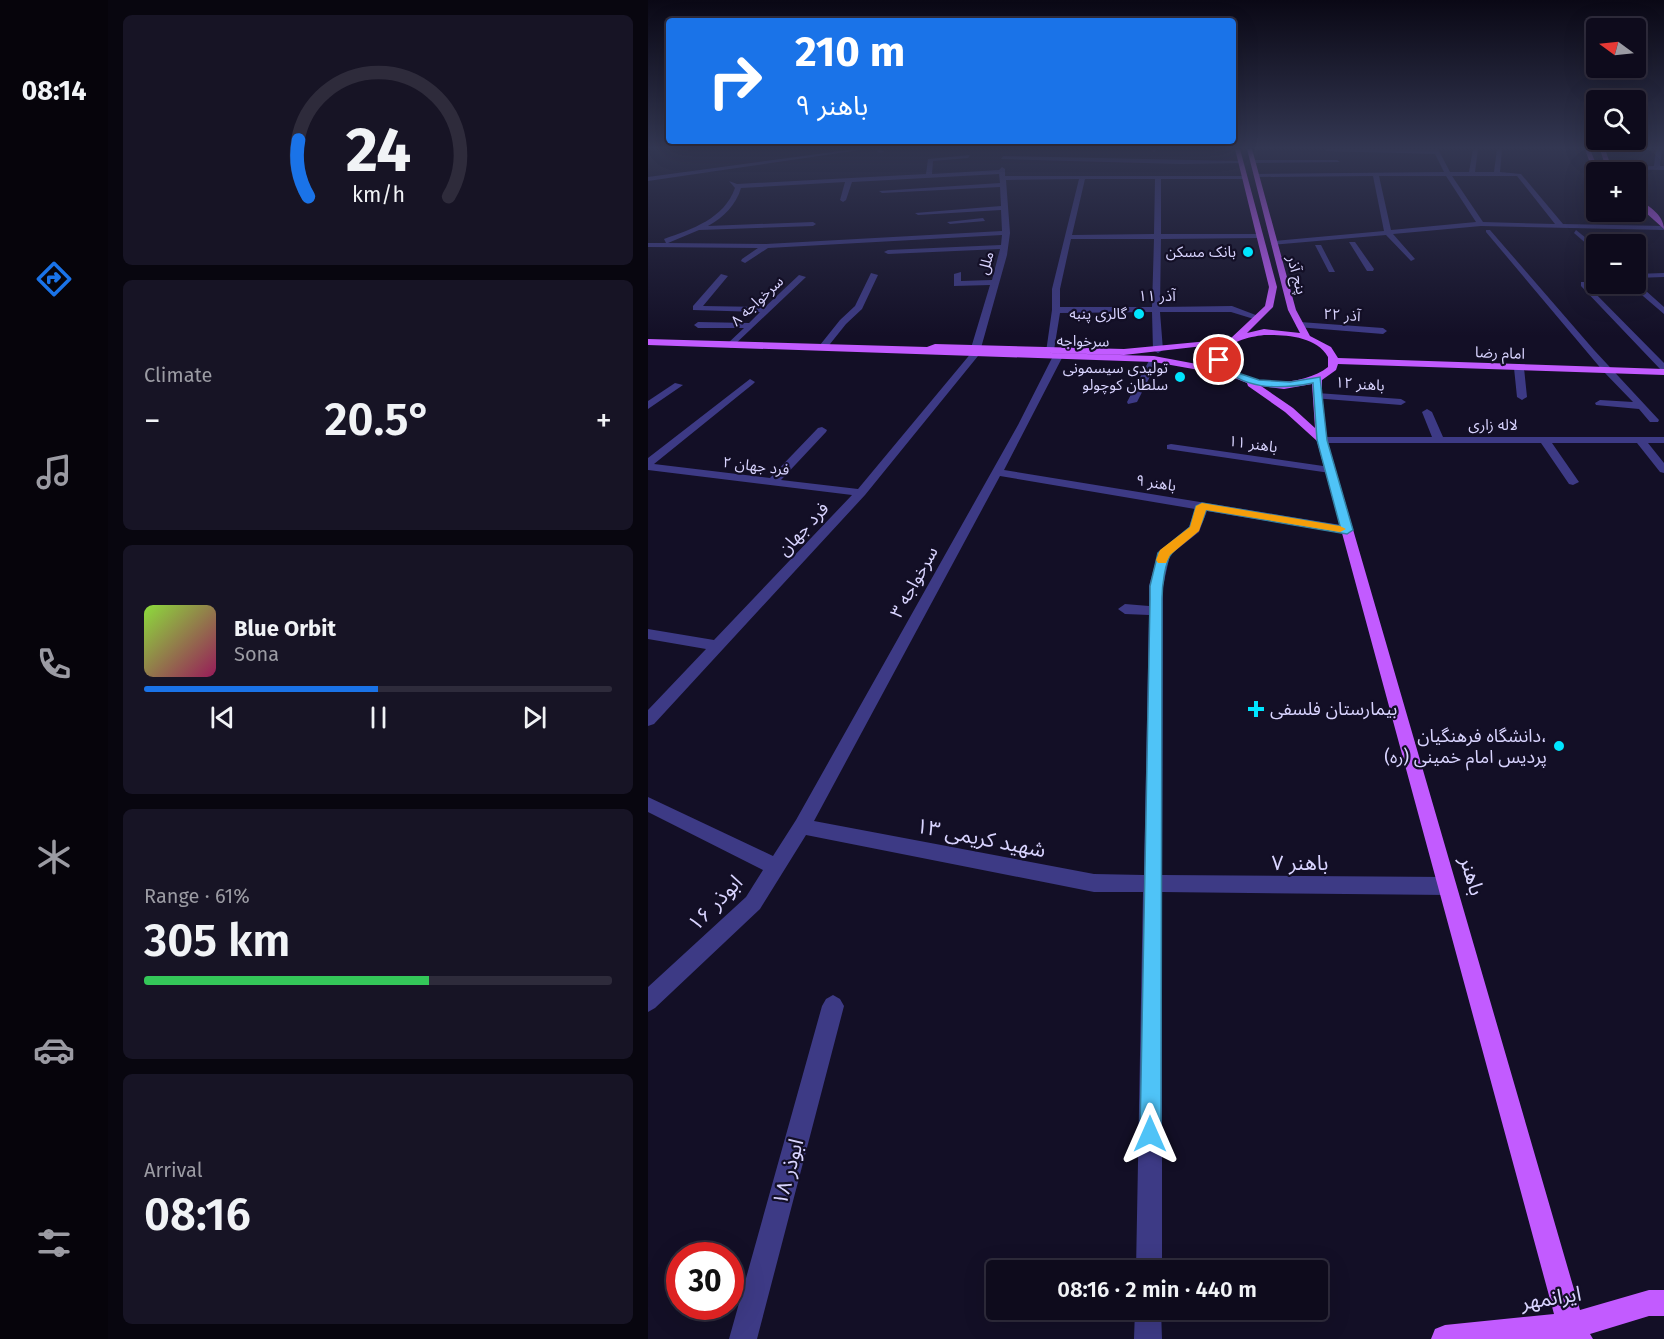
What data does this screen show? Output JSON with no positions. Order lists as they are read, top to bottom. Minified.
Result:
{"streets":{"main road":["پنج آذر","سرخواجه","امام رضا","باهنر","ایرانمهر"],"street":["ملل","آذر ۱۱","۸ سرخواجه","۲۲ آذر","۱۲ باهنر","لاله زاری","باهنر ۱۱","۲ فرد جهان","۹ باهنر","فرد جهان","سرخواجه ۳","۱۳ شهید کریمی","باهنر ۷","۱۶ ابوذر","ابوذر ۱۸"]},"crossings":[["ملل","سرخواجه"],["ملل","فرد جهان"],["پنج آذر","آذر ۱۱"],["پنج آذر","۲۲ آذر"],["پنج آذر","سرخواجه"],["آذر ۱۱","سرخواجه ۳"],["۸ سرخواجه","سرخواجه"],["سرخواجه","فرد جهان"],["سرخواجه","سرخواجه ۳"],["۱۲ باهنر","باهنر"],["لاله زاری","باهنر"],["باهنر ۱۱","باهنر"],["۲ فرد جهان","فرد جهان"],["۹ باهنر","سرخواجه ۳"],["۹ باهنر","باهنر"],["سرخواجه ۳","۱۳ شهید کریمی"],["سرخواجه ۳","۱۶ ابوذر"],["۱۳ شهید کریمی","باهنر ۷"],["۱۳ شهید کریمی","۱۶ ابوذر"],["باهنر ۷","باهنر"],["باهنر","ایرانمهر"]],"places":{"other":["بانک مسکن","گالری پنبه","تولیدی سیسمونی سلطان کوچولو","دانشگاه فرهنگیان، پردیس امام خمینی (ره)"],"health":["بیمارستان فلسفی"]},"north":"left","page":{"tabs":"08:14","map_buttons":["+","−"],"turn":["210 m","۹ باهنر"],"tile":["Climate",["Range · 61%","305 km"],["Arrival","08:16"]],"heat":["−","20.5°","+"],"song":["Blue Orbit","Sona"],"limit":"30","trip":"08:16 · 2 min · 440 m","gauge":["24","km/h"]}}
